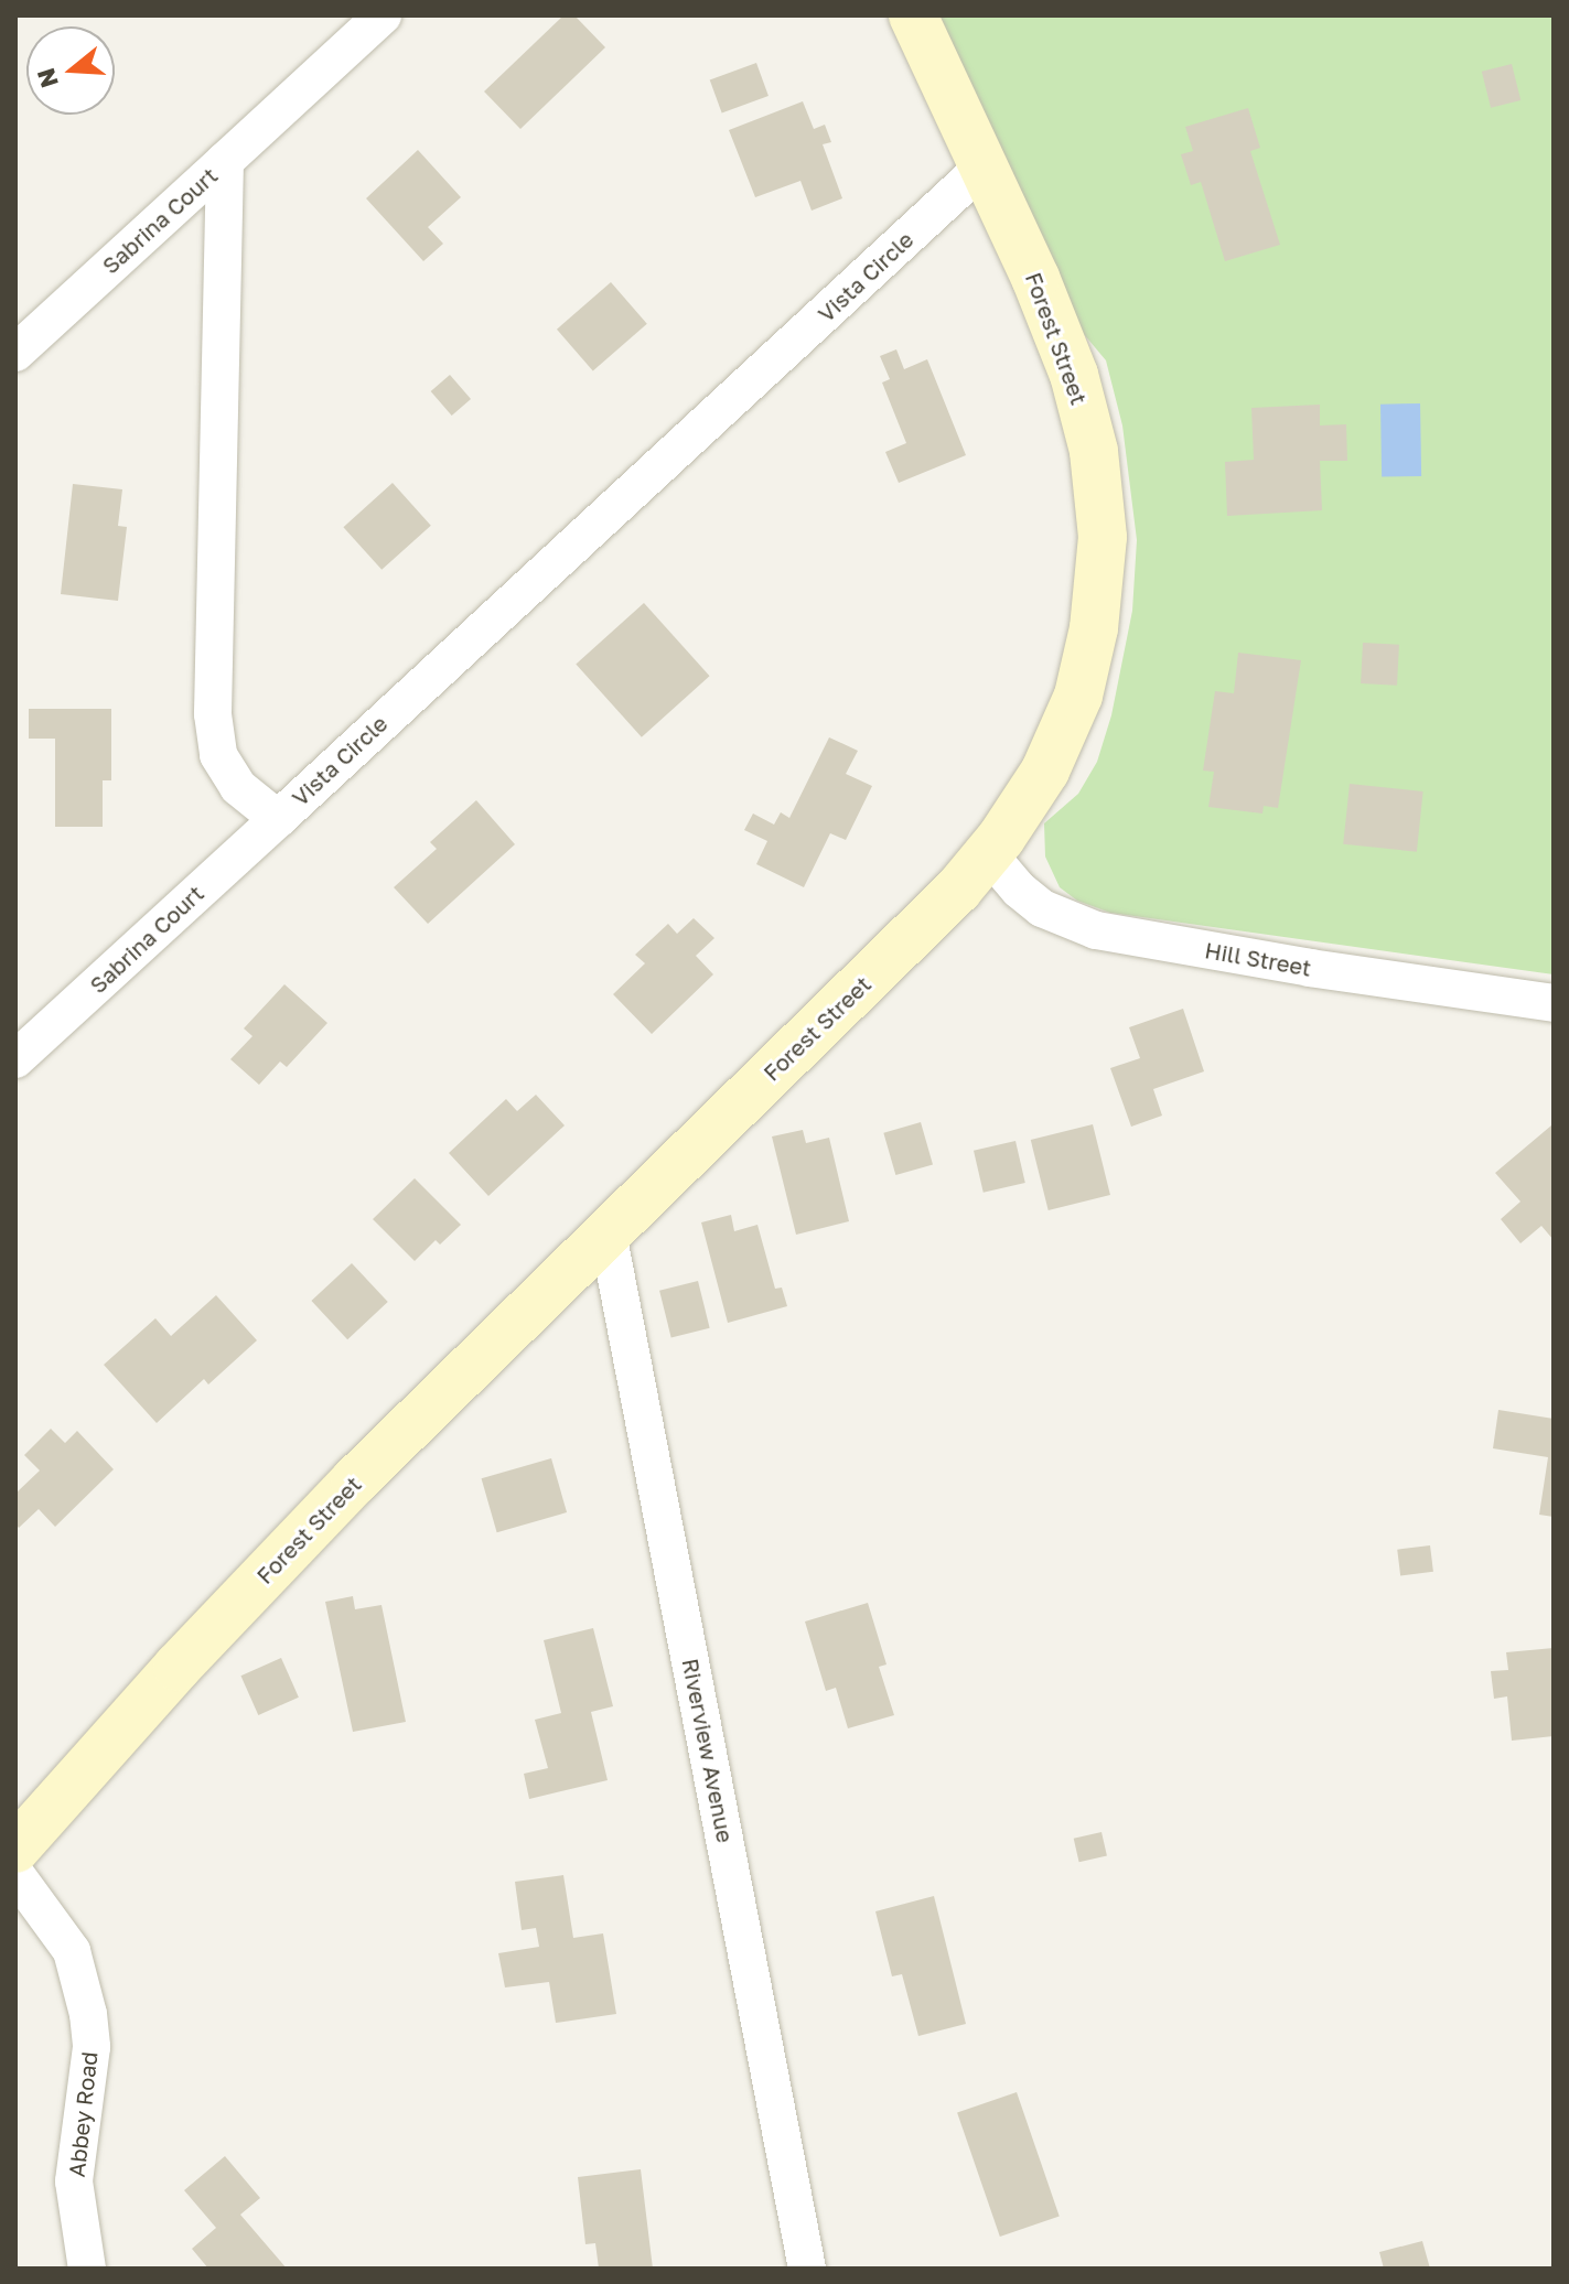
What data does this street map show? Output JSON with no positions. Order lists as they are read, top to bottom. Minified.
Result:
{"streets":{"street":["Sabrina Court","Vista Circle","Forest Street","Hill Street","Riverview Avenue","Abbey Road"]},"crossings":[["Sabrina Court","Vista Circle"],["Vista Circle","Forest Street"],["Forest Street","Hill Street"],["Forest Street","Riverview Avenue"]],"north":"left"}
